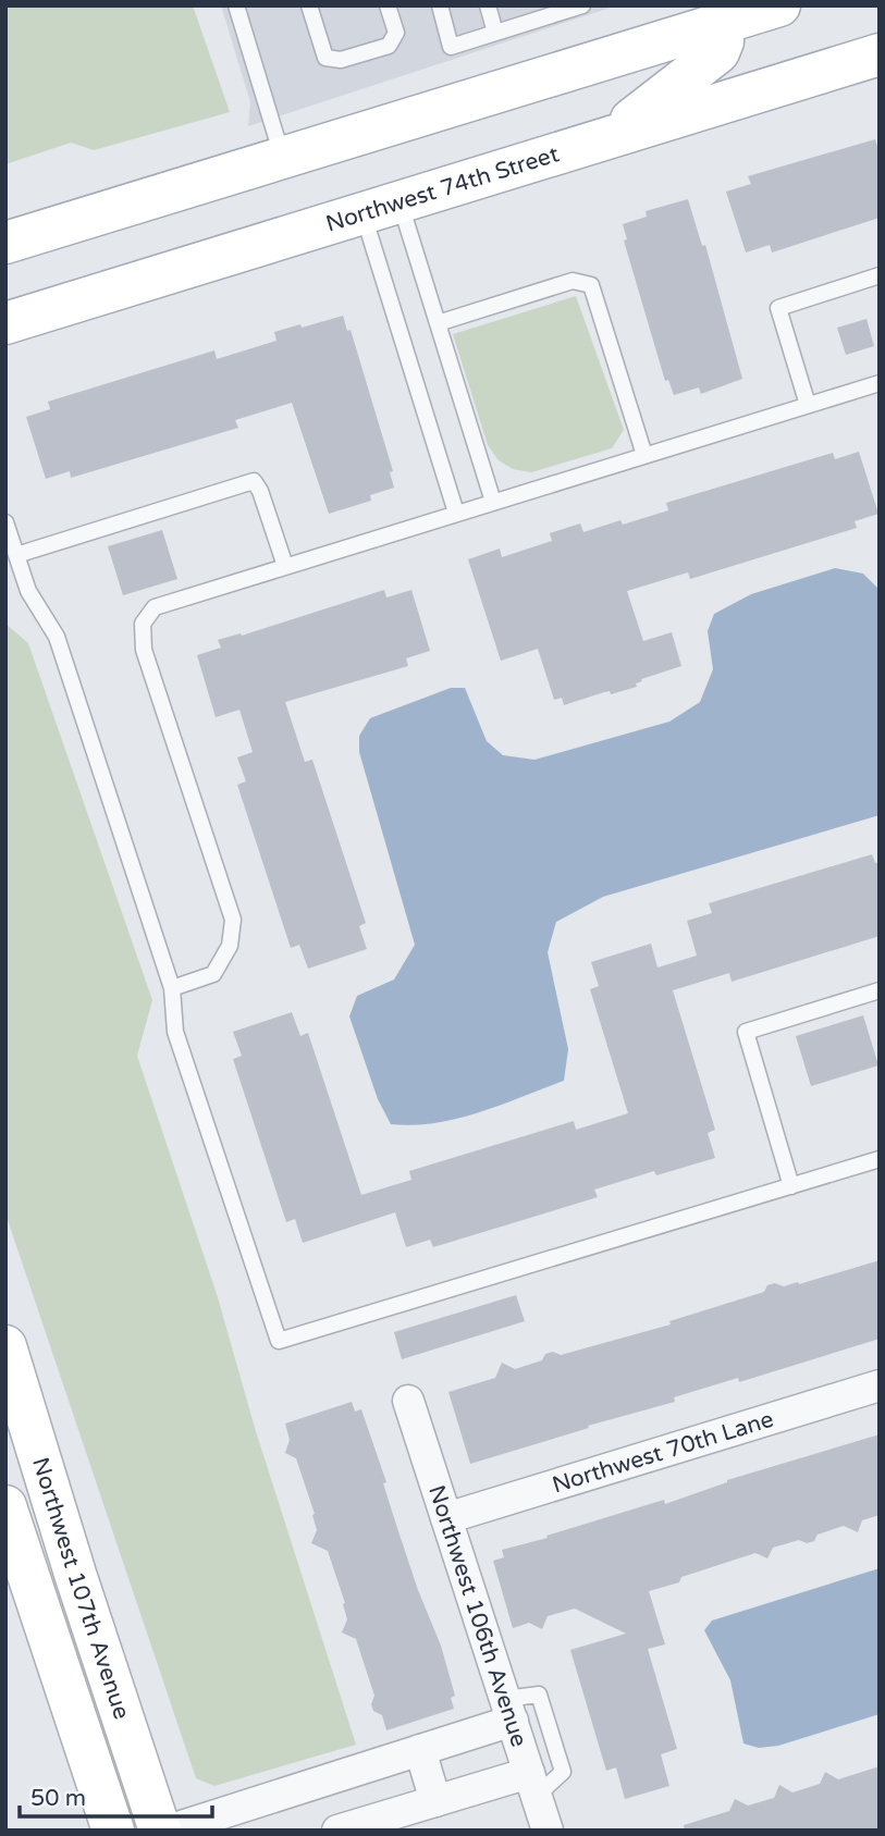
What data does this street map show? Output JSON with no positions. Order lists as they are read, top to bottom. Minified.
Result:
{"streets":{"main road":["Northwest 74th Street","Northwest 107th Avenue"],"street":["Northwest 70th Lane","Northwest 106th Avenue"]},"crossings":[["Northwest 70th Lane","Northwest 106th Avenue"]],"scale_bar":"50 m"}
